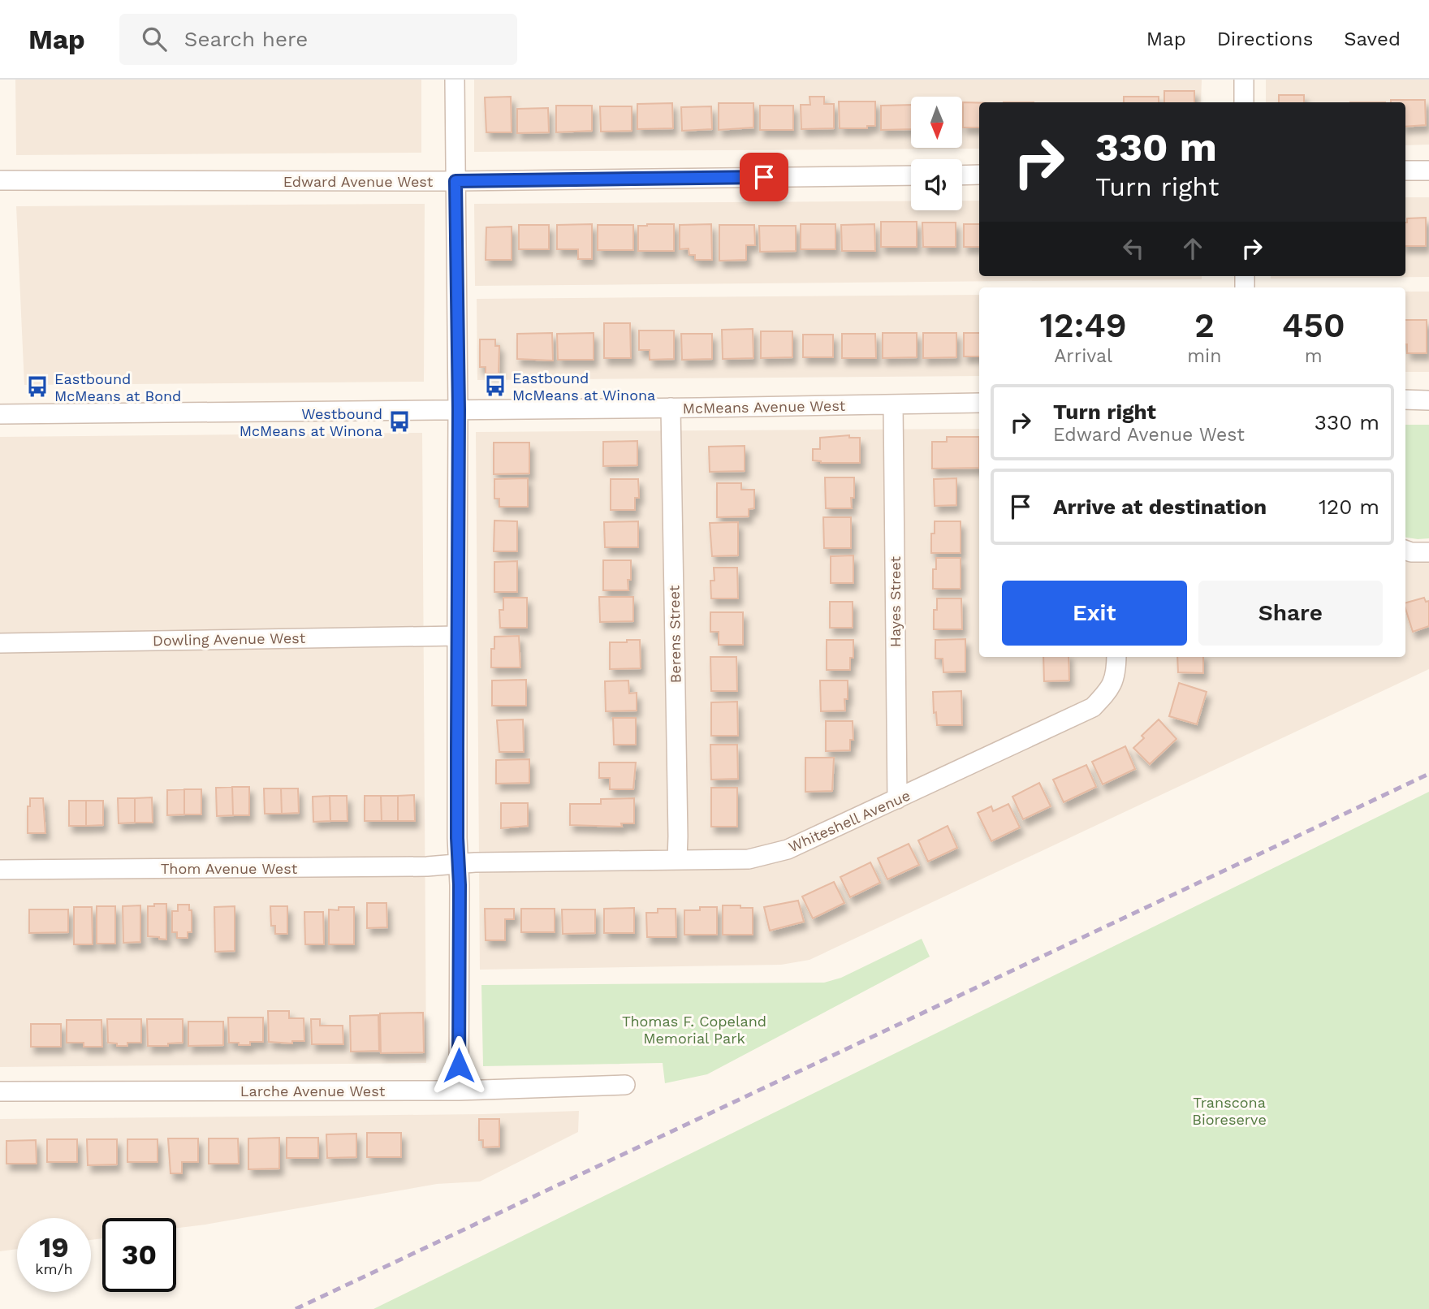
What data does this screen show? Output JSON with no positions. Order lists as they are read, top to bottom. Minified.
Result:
{"streets":{"street":["Edward Avenue West","McMeans Avenue West","Hayes Street","Berens Street","Dowling Avenue West","Whiteshell Avenue","Thom Avenue West","Larche Avenue West"]},"crossings":[["McMeans Avenue West","Hayes Street"],["McMeans Avenue West","Berens Street"],["Hayes Street","Whiteshell Avenue"],["Berens Street","Whiteshell Avenue"],["Whiteshell Avenue","Thom Avenue West"]],"parks":["Thomas F. Copeland Memorial Park","Transcona Bioreserve"],"places":{"bus stop":["Eastbound McMeans at Winona","Eastbound McMeans at Bond","Westbound McMeans at Winona"]},"north":"bottom","page":{"header":"Map","search":"Search here","nav":["Map","Directions","Saved"],"turn":["330 m","Turn right"],"eta":["12:49","Arrival","2","min","450","m"],"list":[{"name":"Turn right","note":"Edward Avenue West","value":"330 m"},{"name":"Arrive at destination","value":"120 m"}],"buttons":["Exit","Share"],"speed":"19 km/h","limit":"30"}}
